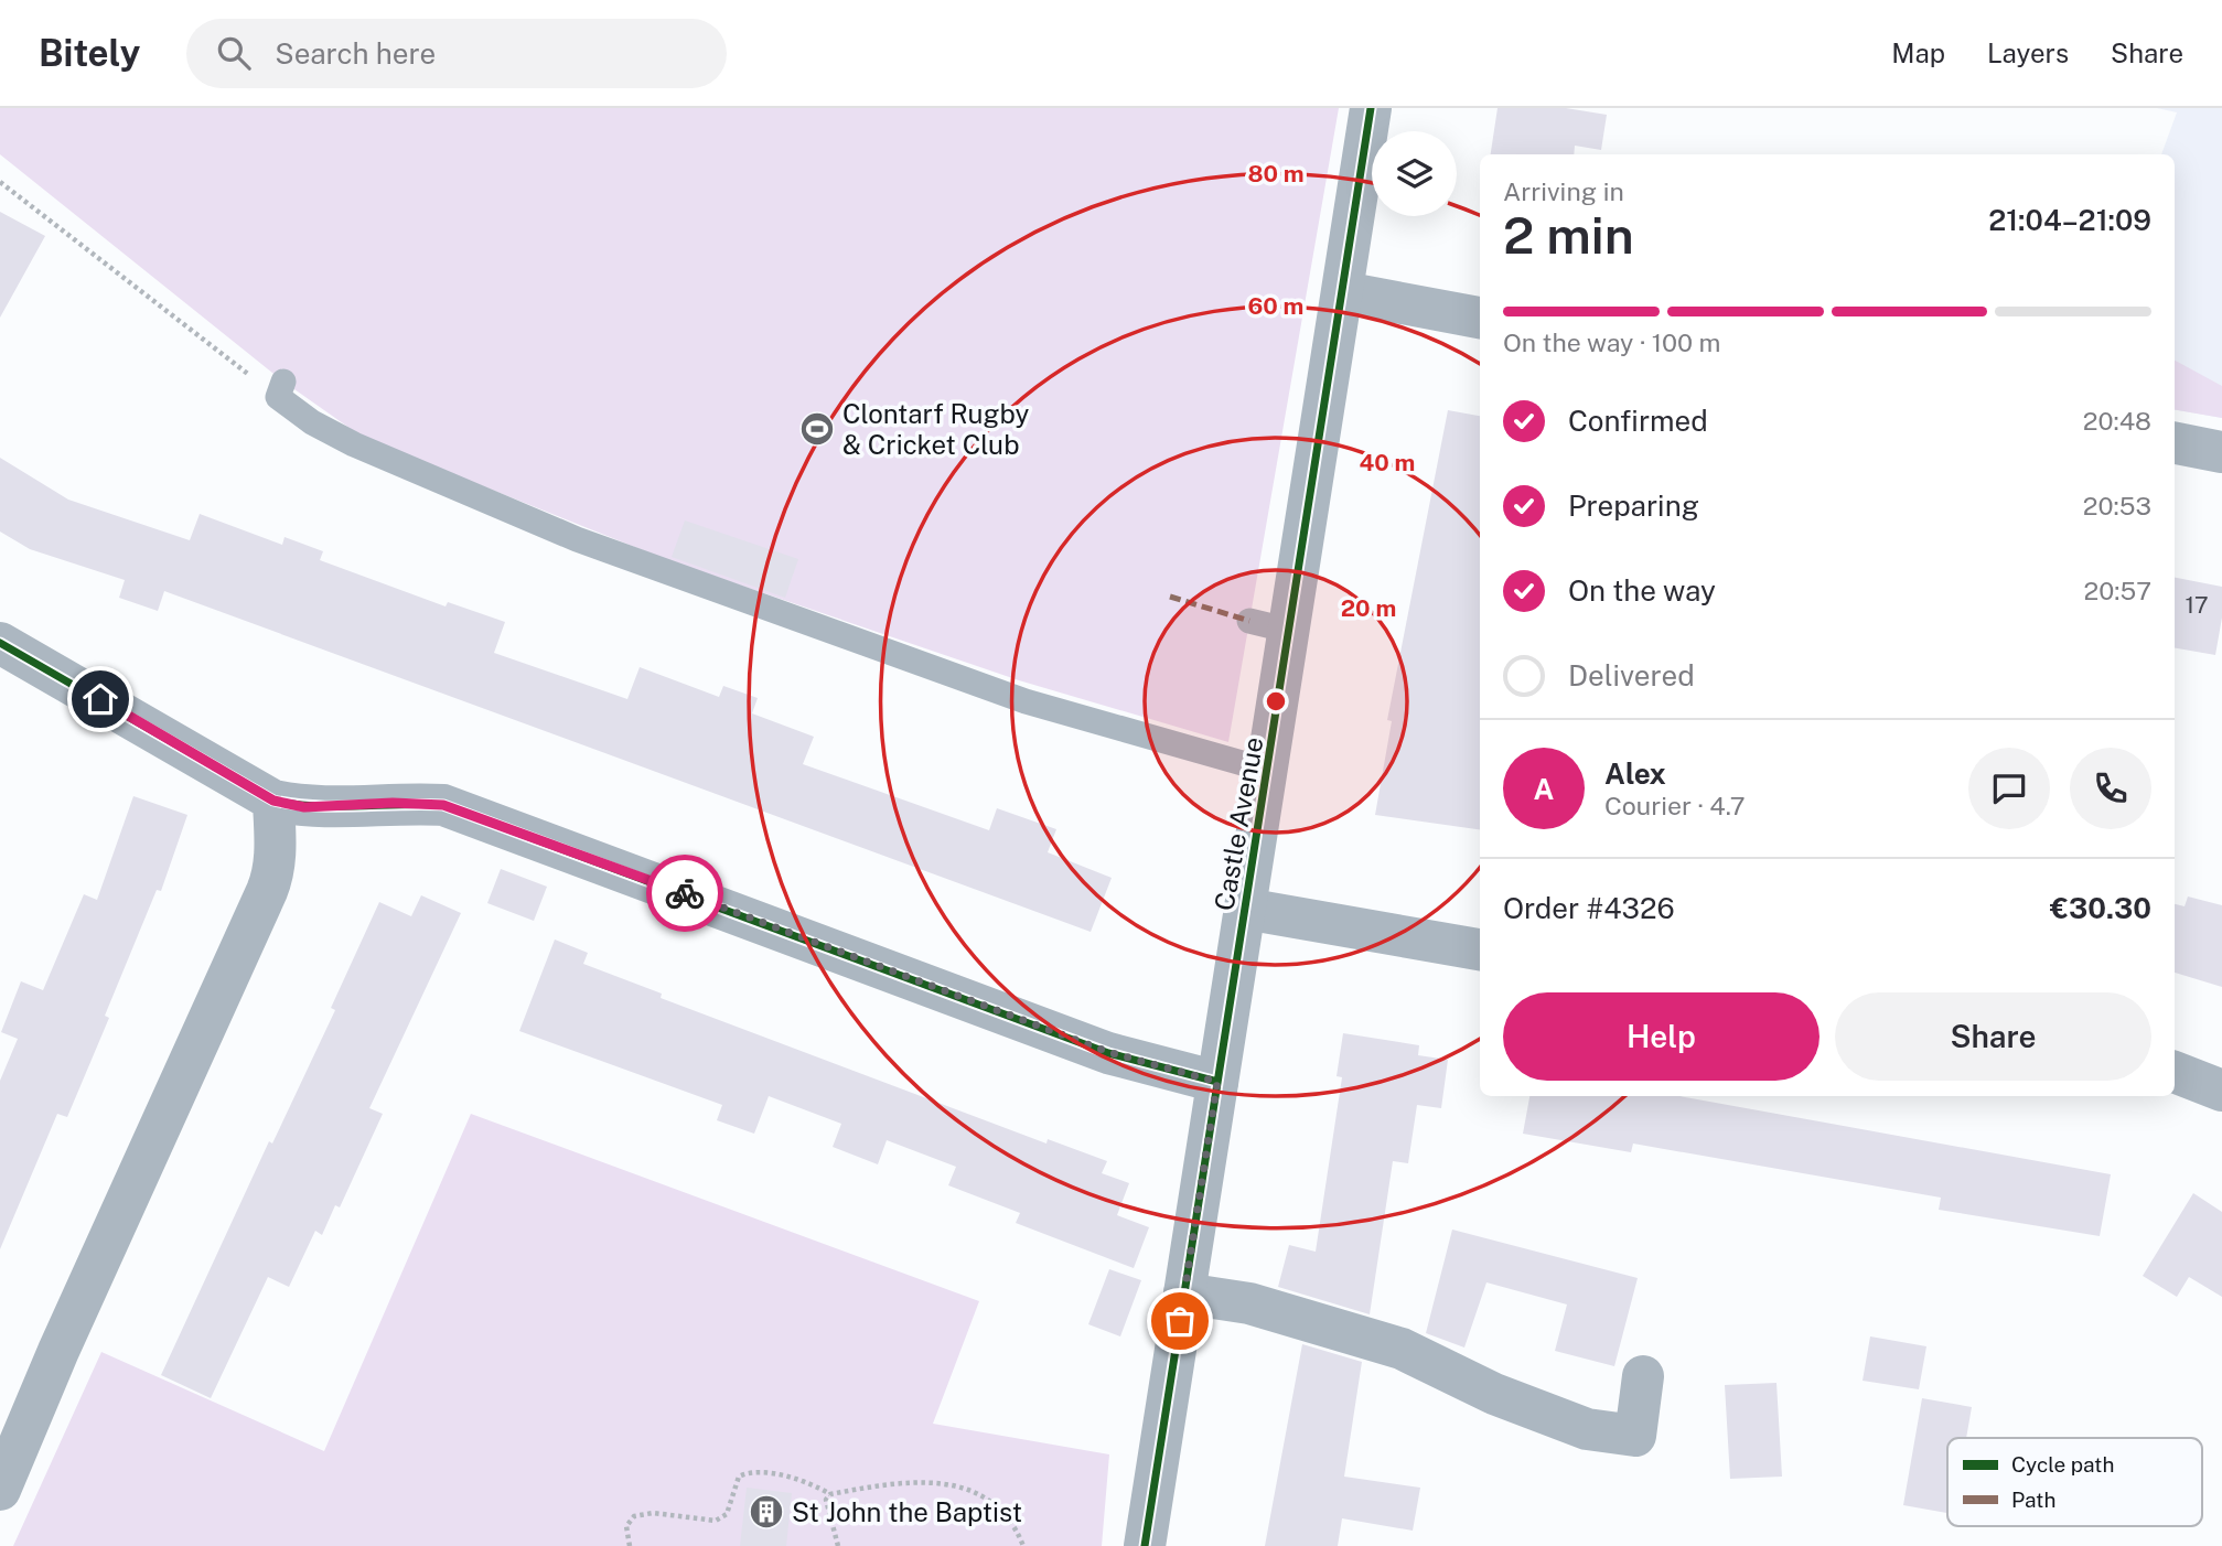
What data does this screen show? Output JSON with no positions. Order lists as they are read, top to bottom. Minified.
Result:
{"streets":{"street":["Castle Avenue"]},"places":{"sports":["Clontarf Rugby & Cricket Club"],"building":["St John the Baptist"]},"house_numbers":["17"],"legend":["Cycle path","Path"],"page":{"header":"Bitely","search":"Search here","nav":["Map","Layers","Share"],"heading":["2 min","Arriving in","21:04–21:09"],"panel":["Alex","Courier · 4.7","Order #4326","€30.30"],"bar":"On the way · 100 m","list":[["Confirmed","20:48"],["Preparing","20:53"],["On the way","20:57"],"Delivered"],"round":"A","buttons":["Help","Share"]},"rings":["80 m","60 m","40 m","20 m"]}
